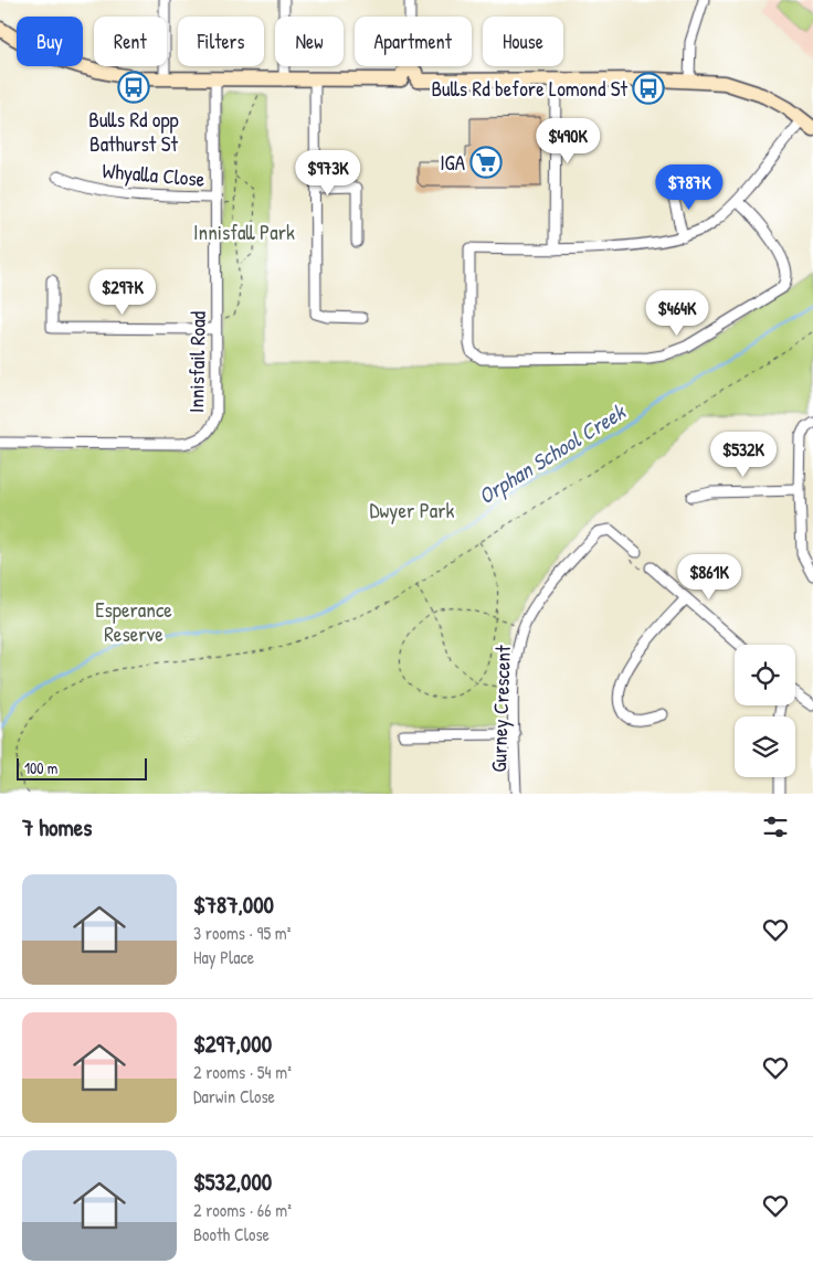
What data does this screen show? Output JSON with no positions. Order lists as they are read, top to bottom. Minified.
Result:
{"streets":{"street":["Whyalla Close","Innisfail Road","Gurney Crescent"]},"crossings":[["Whyalla Close","Innisfail Road"]],"water":["Orphan School Creek"],"parks":["Innisfall Park","Dwyer Park","Esperance Reserve"],"places":{"bus stop":["Bulls Rd opp Bathurst St","Bulls Rd before Lomond St"],"supermarket":["IGA"]},"scale_bar":"100 m","page":{"chip":["Buy","Rent","Filters","New","Apartment","House"],"price":["$490K","$973K","$787K","$297K","$464K","$532K","$861K"],"scale":"100 m","heading":"7 homes","list":[{"name":"$787,000","note":"3 rooms · 95 m² · Hay Place"},{"name":"$297,000","note":"2 rooms · 54 m² · Darwin Close"},{"name":"$532,000","note":"2 rooms · 66 m² · Booth Close"}]}}
